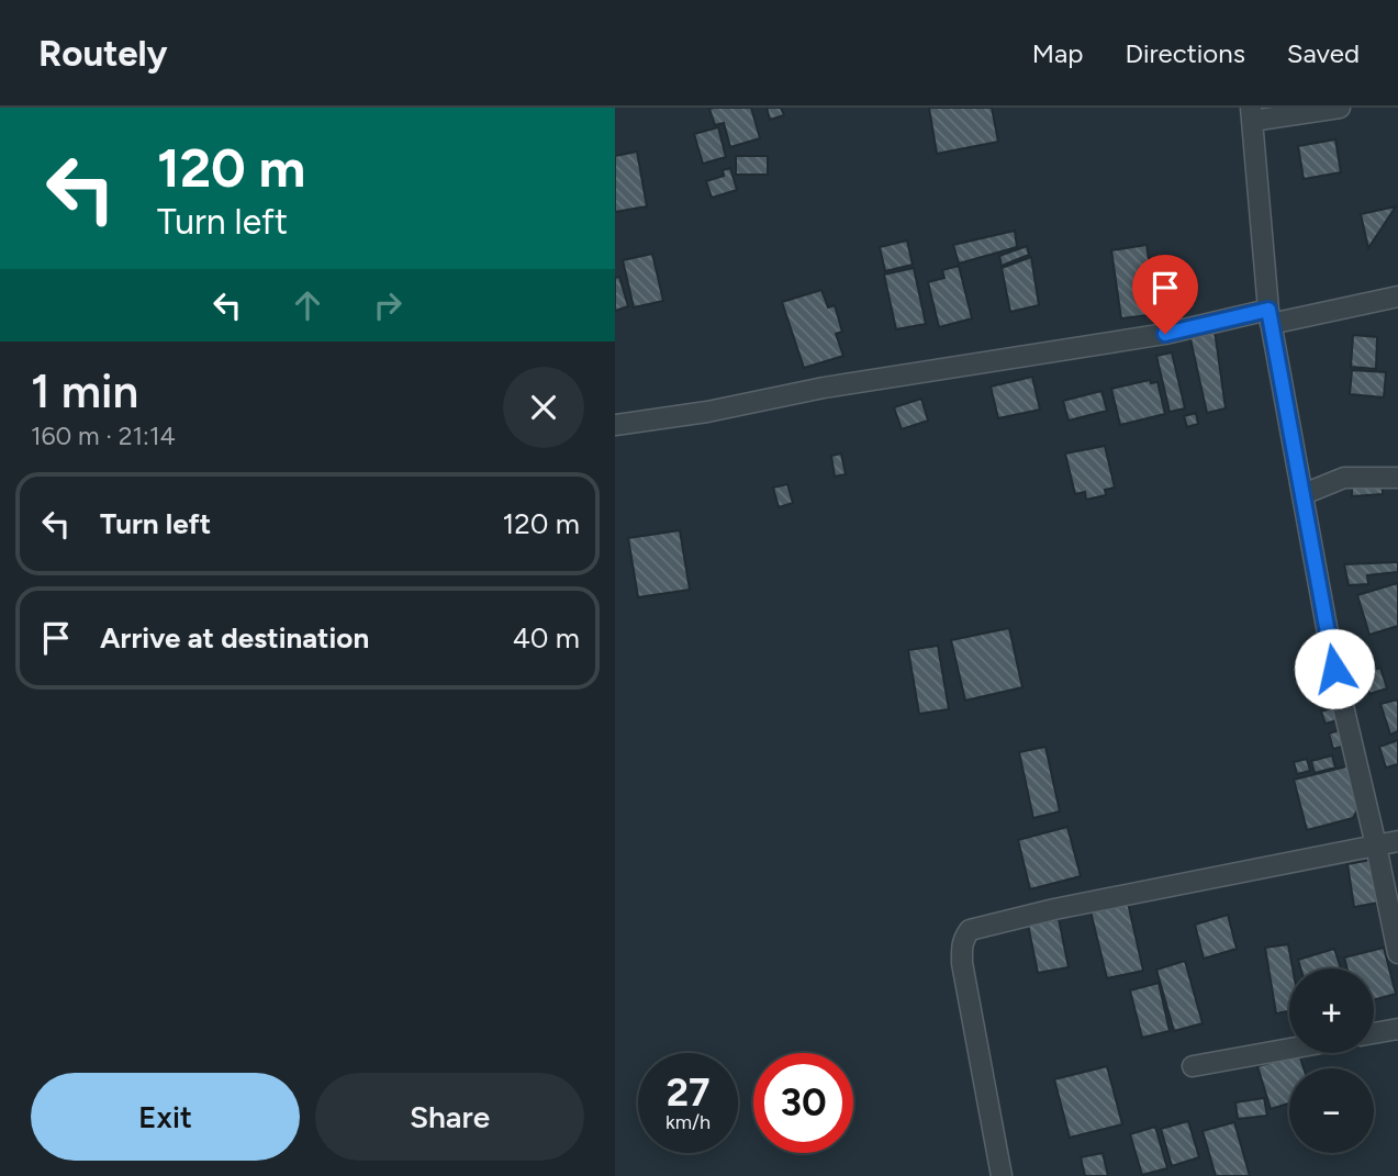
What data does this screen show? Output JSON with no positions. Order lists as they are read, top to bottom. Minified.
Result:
{"page":{"header":"Routely","nav":["Map","Directions","Saved"],"turn":["120 m","Turn left"],"heading":["1 min","160 m · 21:14"],"list":[{"name":"Turn left","value":"120 m"},{"name":"Arrive at destination","value":"40 m"}],"map_buttons":["+","−"],"speed":"27 km/h","limit":"30","buttons":["Exit","Share"]}}
